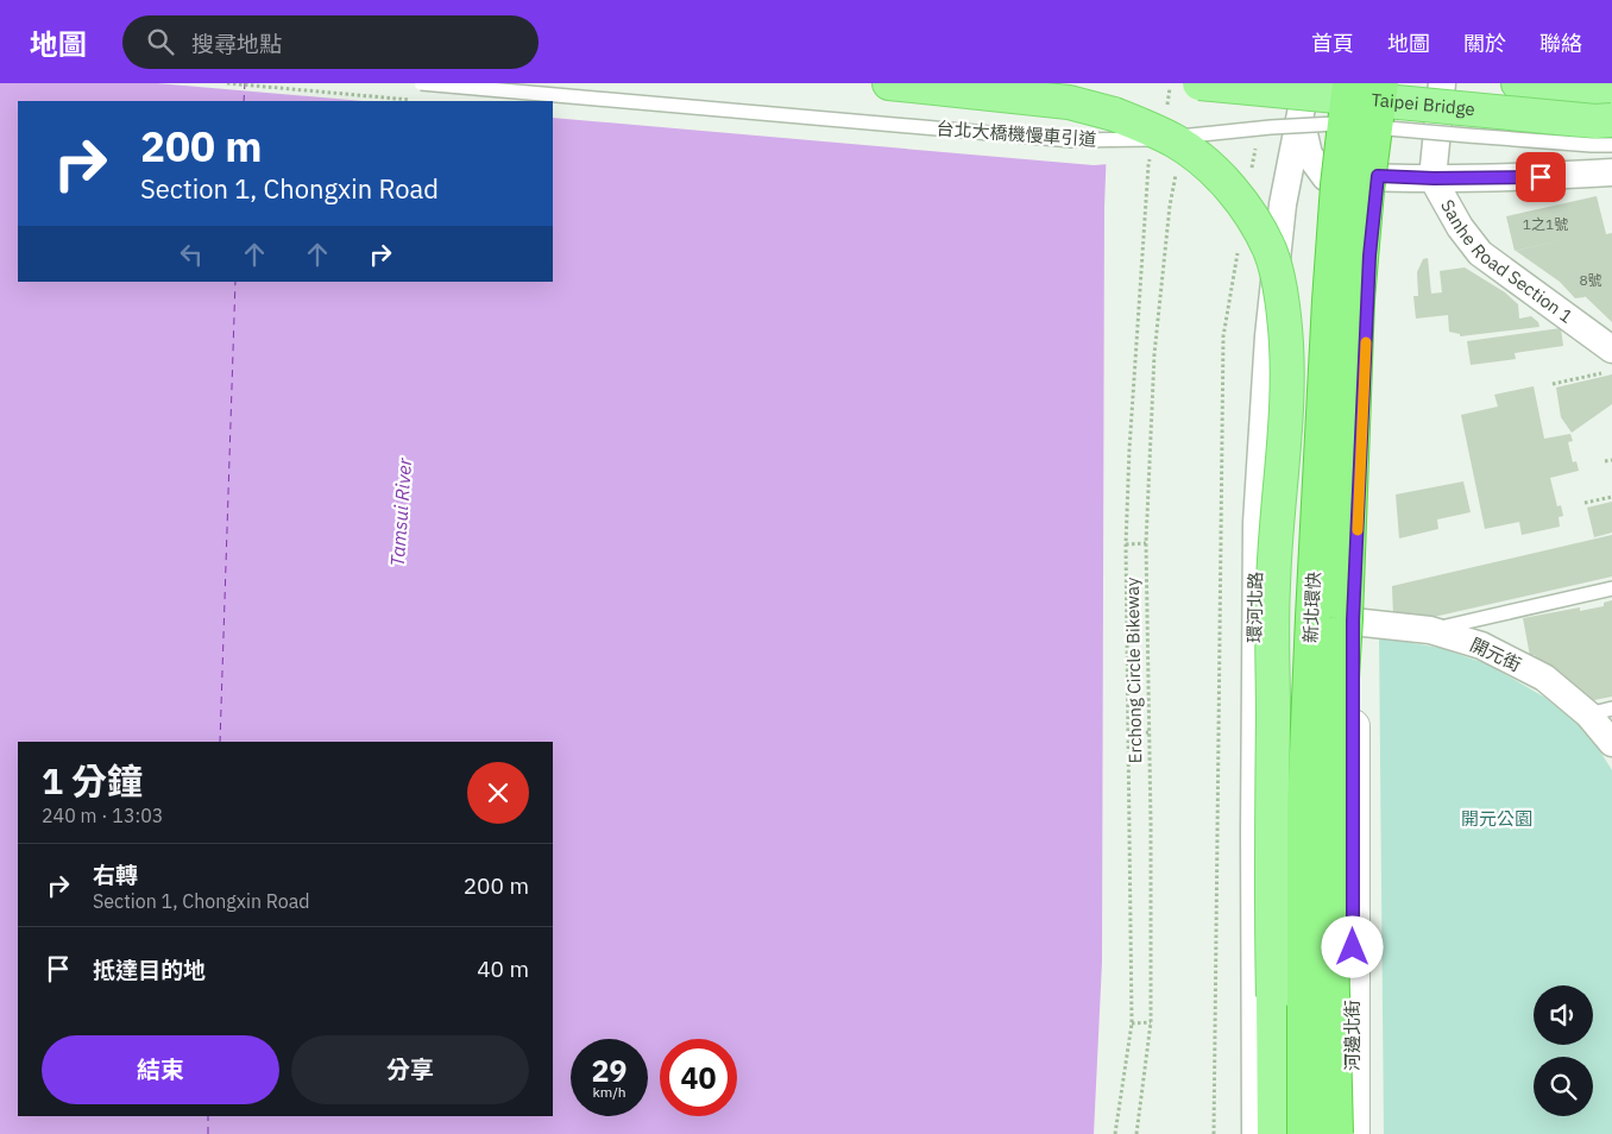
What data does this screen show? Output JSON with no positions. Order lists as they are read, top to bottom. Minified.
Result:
{"streets":{"highway":["新北環快"],"main road":["Taipei Bridge"],"street":["Sanhe Road Section 1","環河北路","開元街","河邊北街"],"lane":["台北大橋機慢車引道"],"path":["Erchong Circle Bikeway"]},"crossings":[["開元街","河邊北街"]],"water":["Tamsui River"],"parks":["開元公園"],"house_numbers":["1之1號","8號"],"page":{"header":"地圖","search":"搜尋地點","nav":["首頁","地圖","關於","聯絡"],"turn":["200 m","Section 1, Chongxin Road"],"heading":["1 分鐘","240 m · 13:03"],"list":[{"name":"右轉","note":"Section 1, Chongxin Road","value":"200 m"},{"name":"抵達目的地","value":"40 m"}],"buttons":["結束","分享"],"speed":"29 km/h","limit":"40"}}
